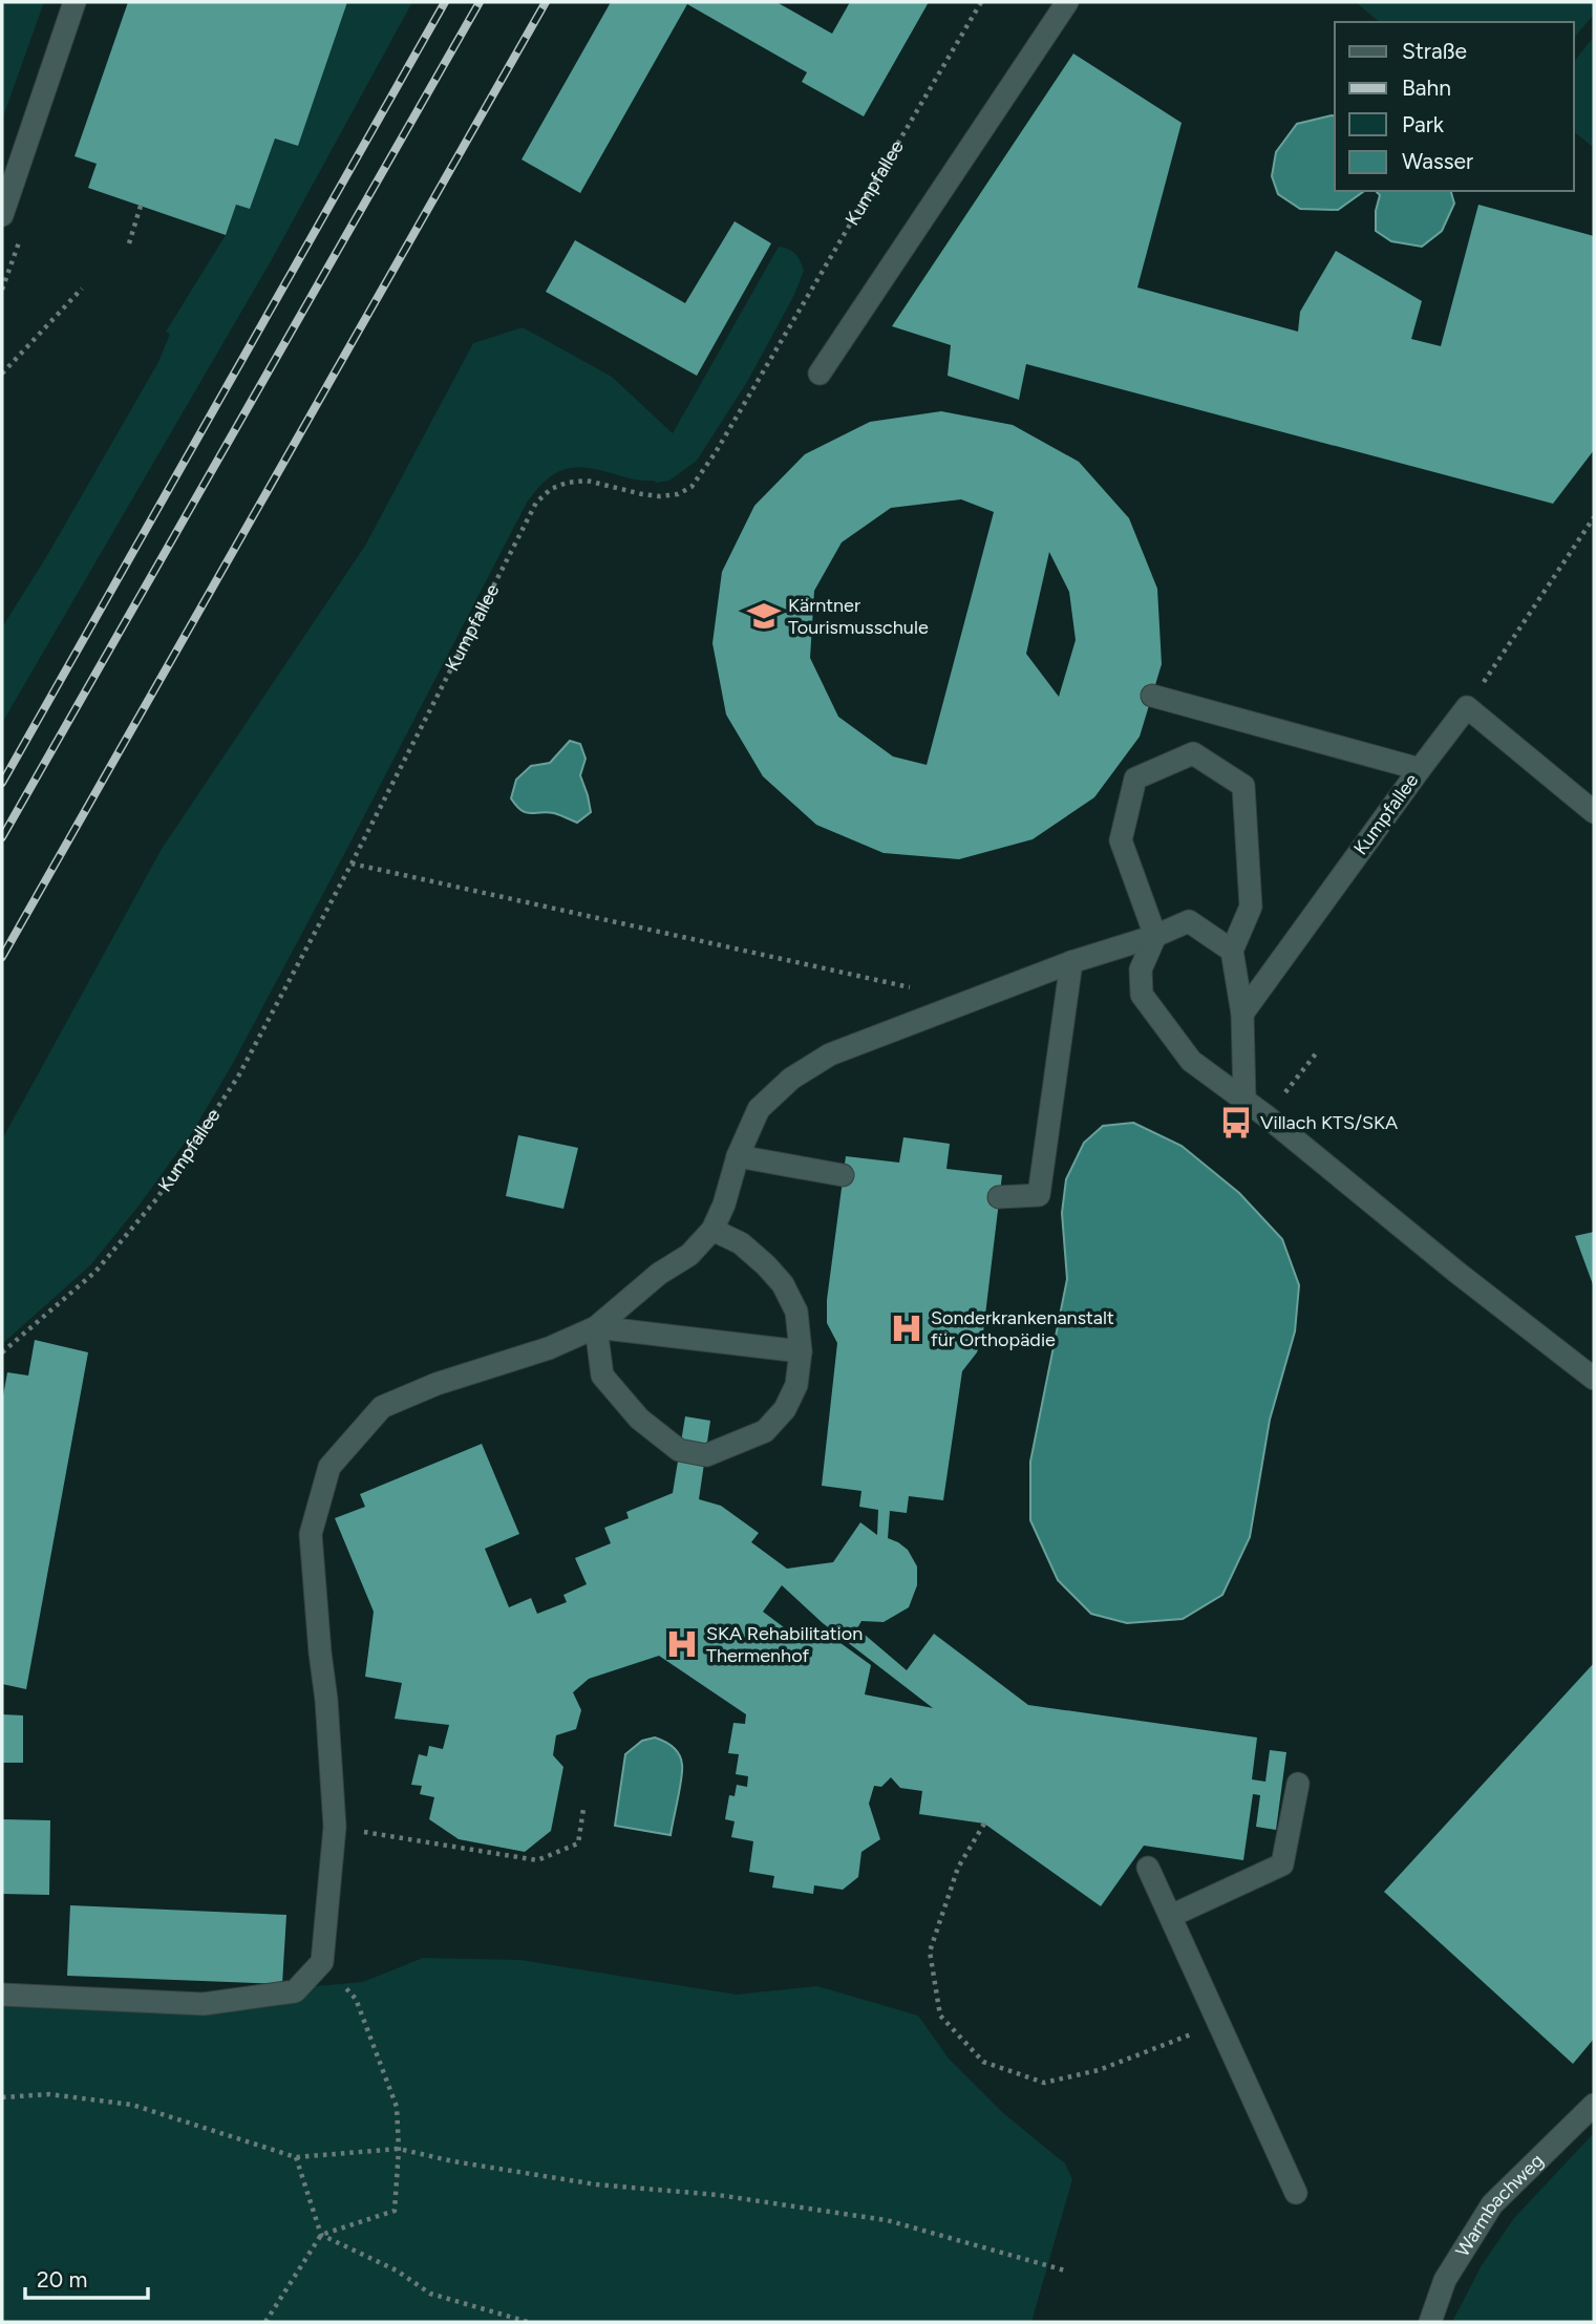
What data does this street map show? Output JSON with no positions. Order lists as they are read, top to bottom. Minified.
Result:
{"streets":{"street":["Kumpfallee","Warmbachweg"]},"places":{"school or university":["Kärntner Tourismusschule"],"bus stop":["Villach KTS/SKA"],"hospital":["Sonderkrankenanstalt für Orthopädie","SKA Rehabilitation Thermenhof"]},"legend":["Straße","Bahn","Park","Wasser"],"scale_bar":"20 m"}
